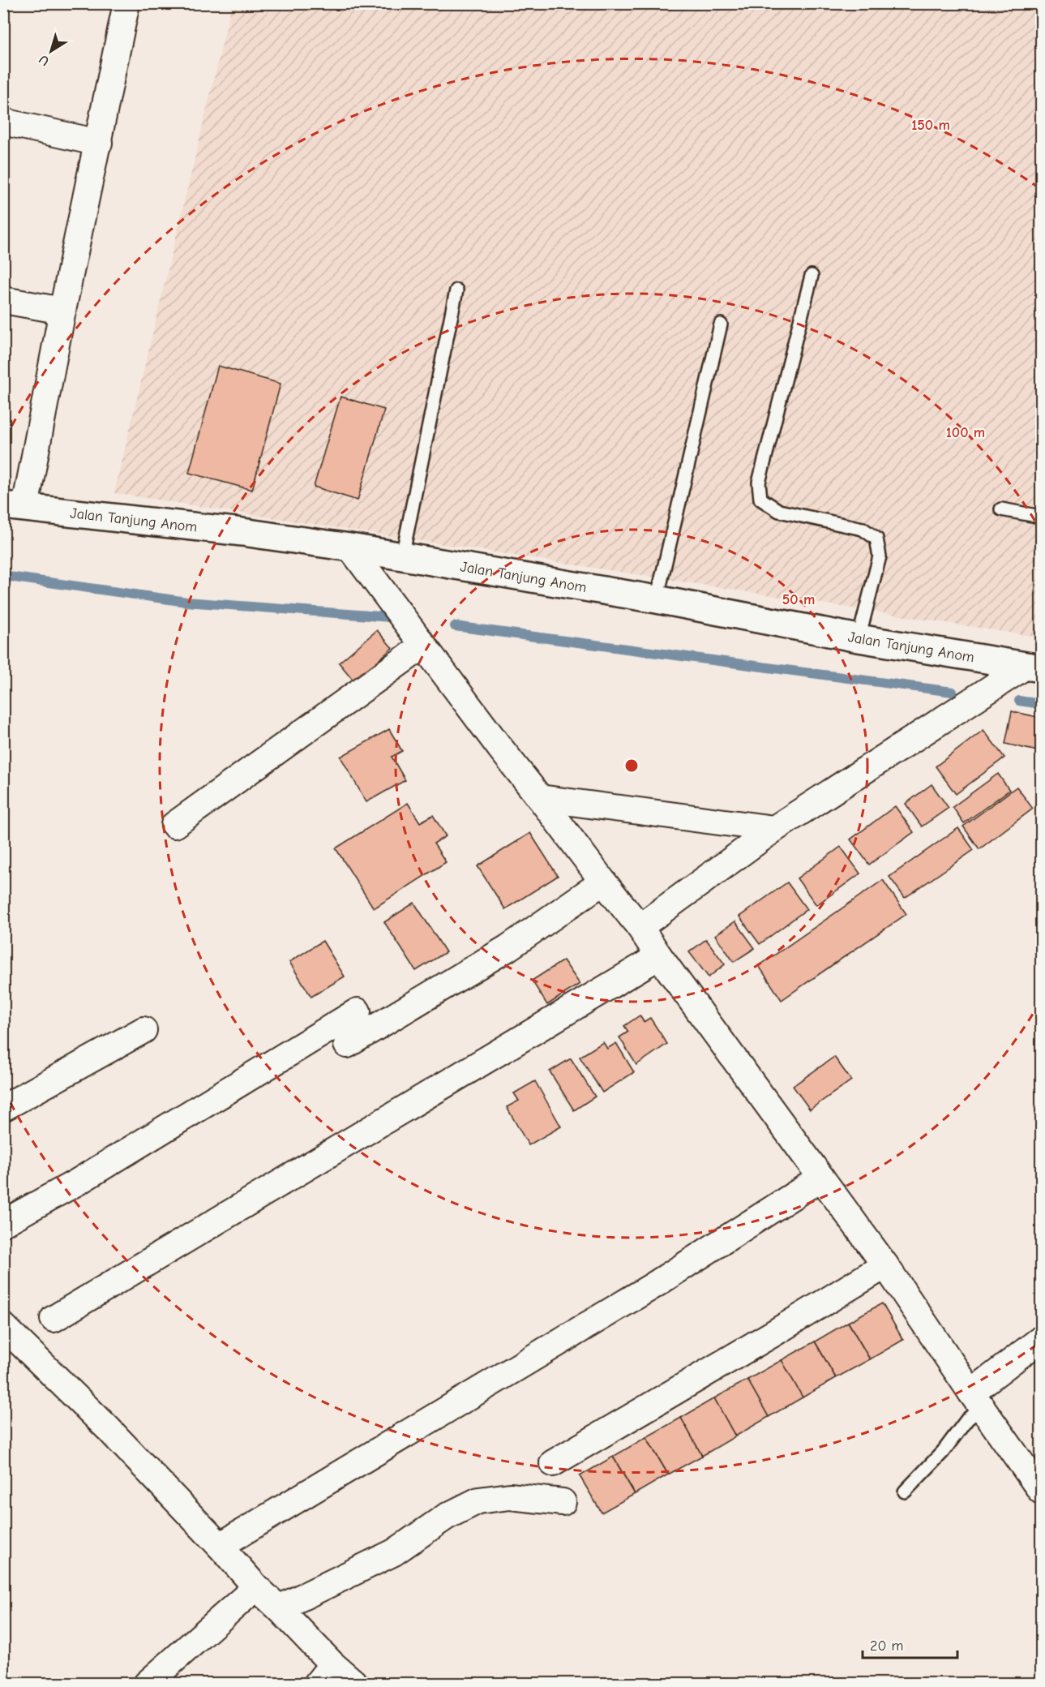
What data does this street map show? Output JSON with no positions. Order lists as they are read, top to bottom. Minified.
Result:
{"streets":{"main road":["Jalan Tanjung Anom"]},"scale_bar":"20 m","north":"bottom left","rings":["150 m","100 m","50 m"]}
